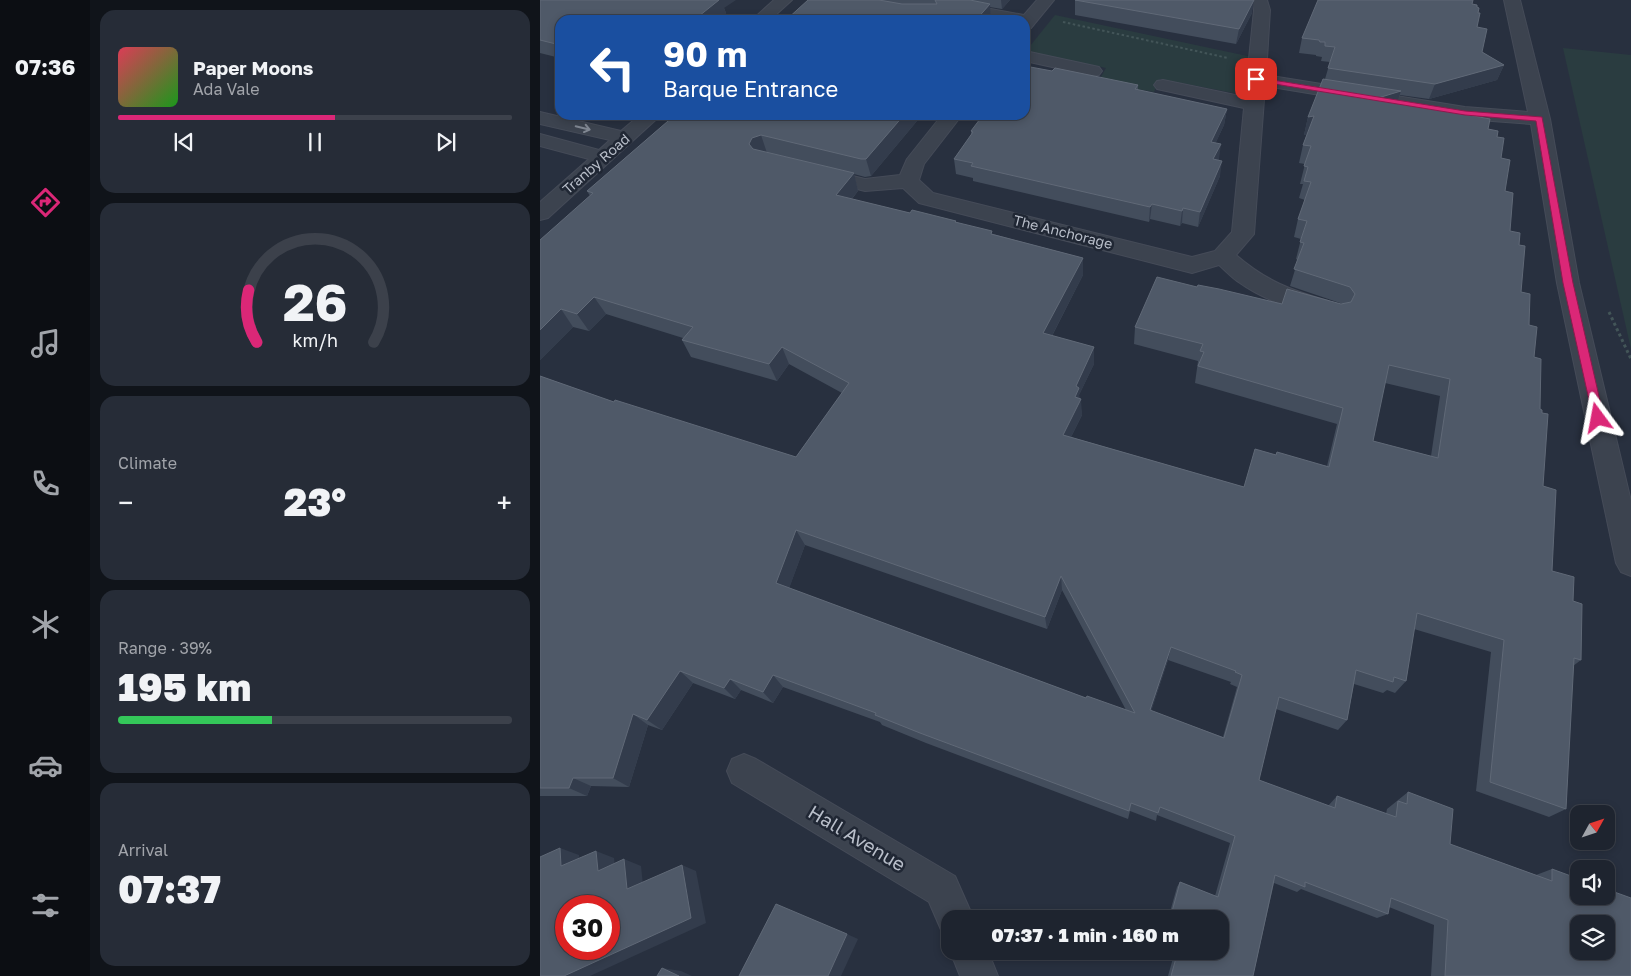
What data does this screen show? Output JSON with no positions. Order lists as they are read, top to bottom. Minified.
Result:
{"streets":{"street":["Tranby Road","The Anchorage","Hall Avenue"]},"north":"top right","page":{"tabs":"07:36","turn":["90 m","Barque Entrance"],"song":["Paper Moons","Ada Vale"],"tile":["Climate",["Range · 39%","195 km"],["Arrival","07:37"]],"heat":["−","23°","+"],"limit":"30","trip":"07:37 · 1 min · 160 m","gauge":["26","km/h"]}}
